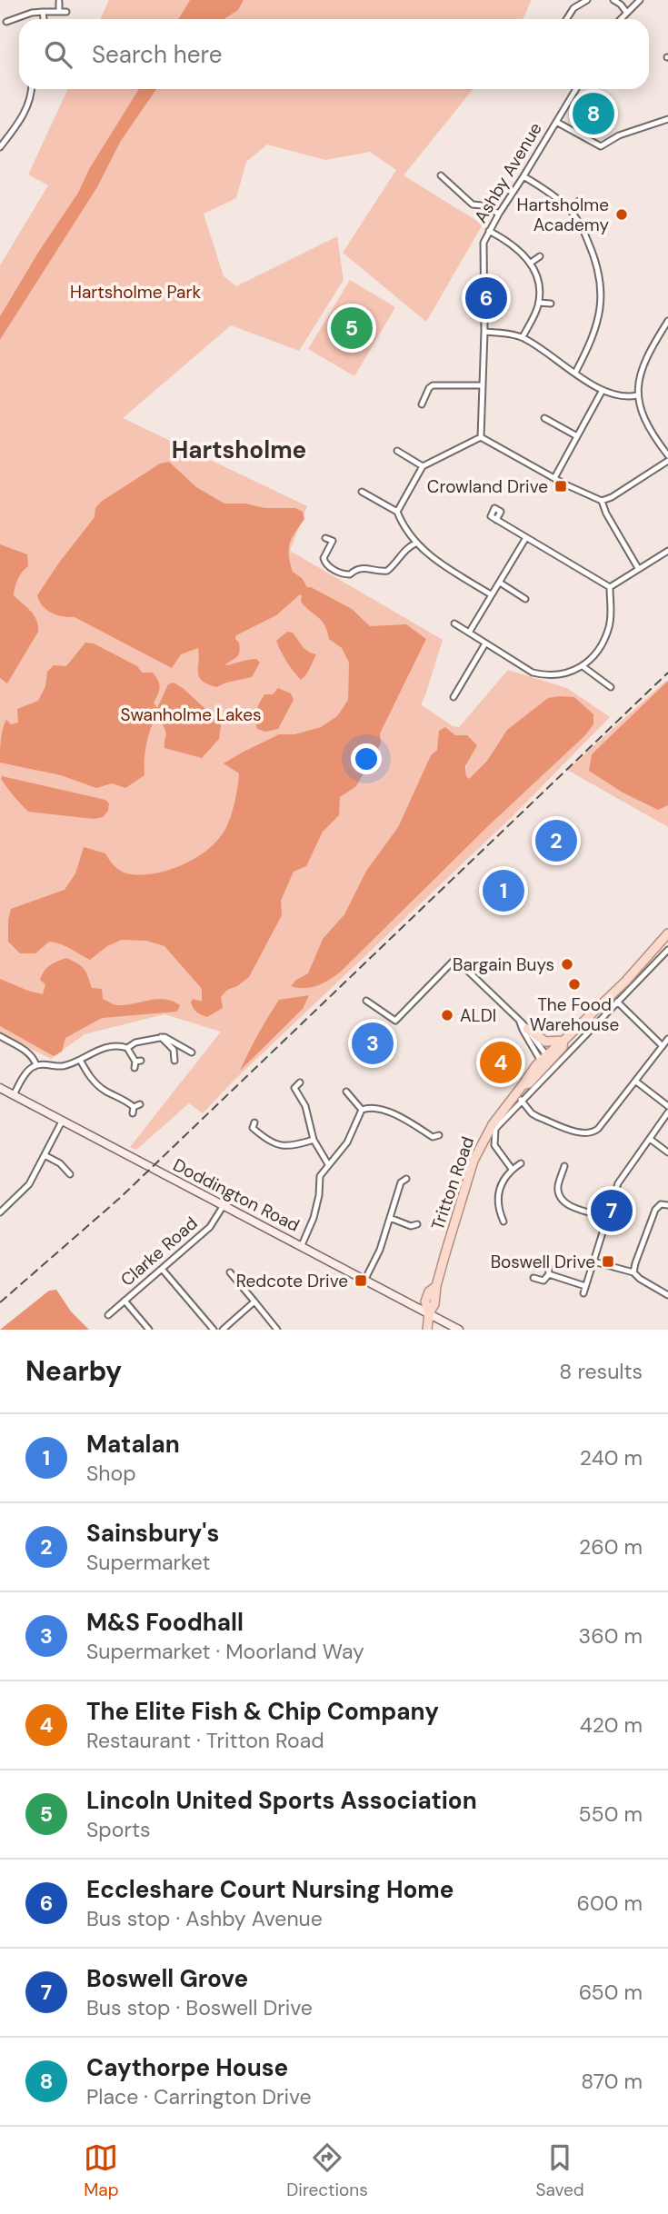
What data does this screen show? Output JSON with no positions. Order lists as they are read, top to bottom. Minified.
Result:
{"streets":{"main road":["Tritton Road","Doddington Road"],"street":["Ashby Avenue","Clarke Road"]},"crossings":[["Tritton Road","Doddington Road"],["Doddington Road","Clarke Road"]],"districts":["Hartsholme"],"parks":["Hartsholme Park","Swanholme Lakes"],"places":{"other":["Hartsholme Academy","Bargain Buys","The Food Warehouse","ALDI"],"transit":["Crowland Drive","Boswell Drive","Redcote Drive"]},"page":{"search":"Search here","pins":["8","6","5","2","1","3","4","7"],"heading":["Nearby","8 results"],"list":[{"mark":"1","name":"Matalan","note":"Shop","value":"240 m"},{"mark":"2","name":"Sainsbury's","note":"Supermarket","value":"260 m"},{"mark":"3","name":"M&S Foodhall","note":"Supermarket · Moorland Way","value":"360 m"},{"mark":"4","name":"The Elite Fish & Chip Company","note":"Restaurant · Tritton Road","value":"420 m"},{"mark":"5","name":"Lincoln United Sports Association","note":"Sports","value":"550 m"},{"mark":"6","name":"Eccleshare Court Nursing Home","note":"Bus stop · Ashby Avenue","value":"600 m"},{"mark":"7","name":"Boswell Grove","note":"Bus stop · Boswell Drive","value":"650 m"},{"mark":"8","name":"Caythorpe House","note":"Place · Carrington Drive","value":"870 m"}],"nav":["Map","Directions","Saved"]}}
